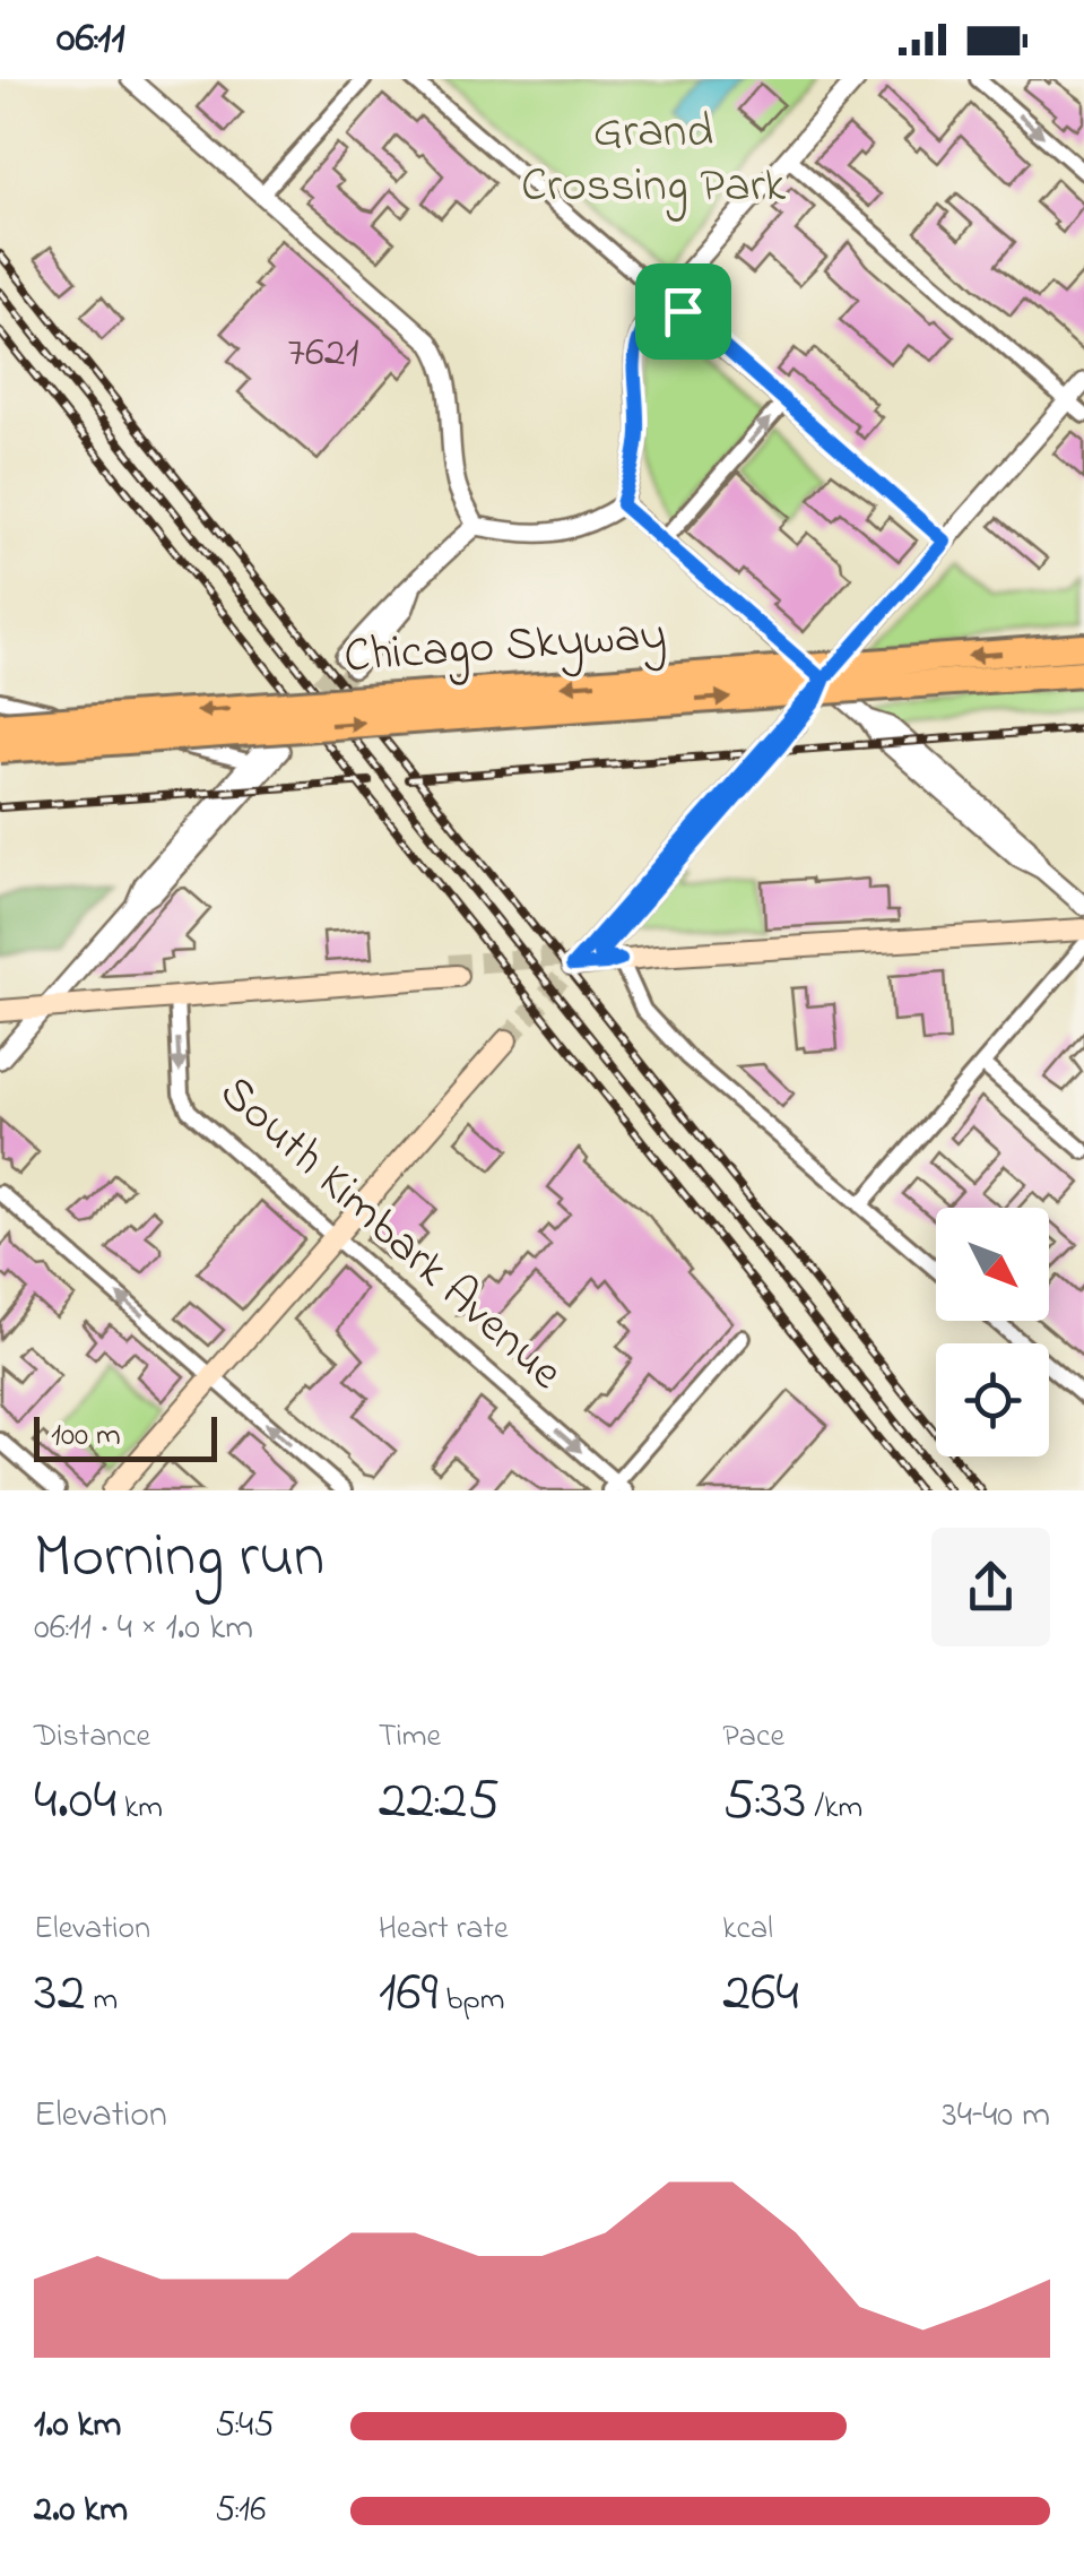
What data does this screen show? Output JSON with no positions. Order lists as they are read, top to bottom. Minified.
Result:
{"streets":{"highway":["Chicago Skyway"],"street":["South Kimbark Avenue"]},"one_way":["South Kimbark Avenue"],"parks":["Grand Crossing Park"],"house_numbers":["7621"],"scale_bar":"100 m","north":"bottom right","page":{"status":"06:11","scale":"100 m","heading":["Morning run","06:11 · 4 × 1.0 km"],"stats":[["Distance","4.04 km"],["Time","22:25"],["Pace","5:33 /km"],["Elevation","32 m"],["Heart rate","169 bpm"],["kcal","264"]],"chart":["Elevation","34–40 m"],"list":[{"name":"1.0 km","note":"5:45"},{"name":"2.0 km","note":"5:16"}]}}
